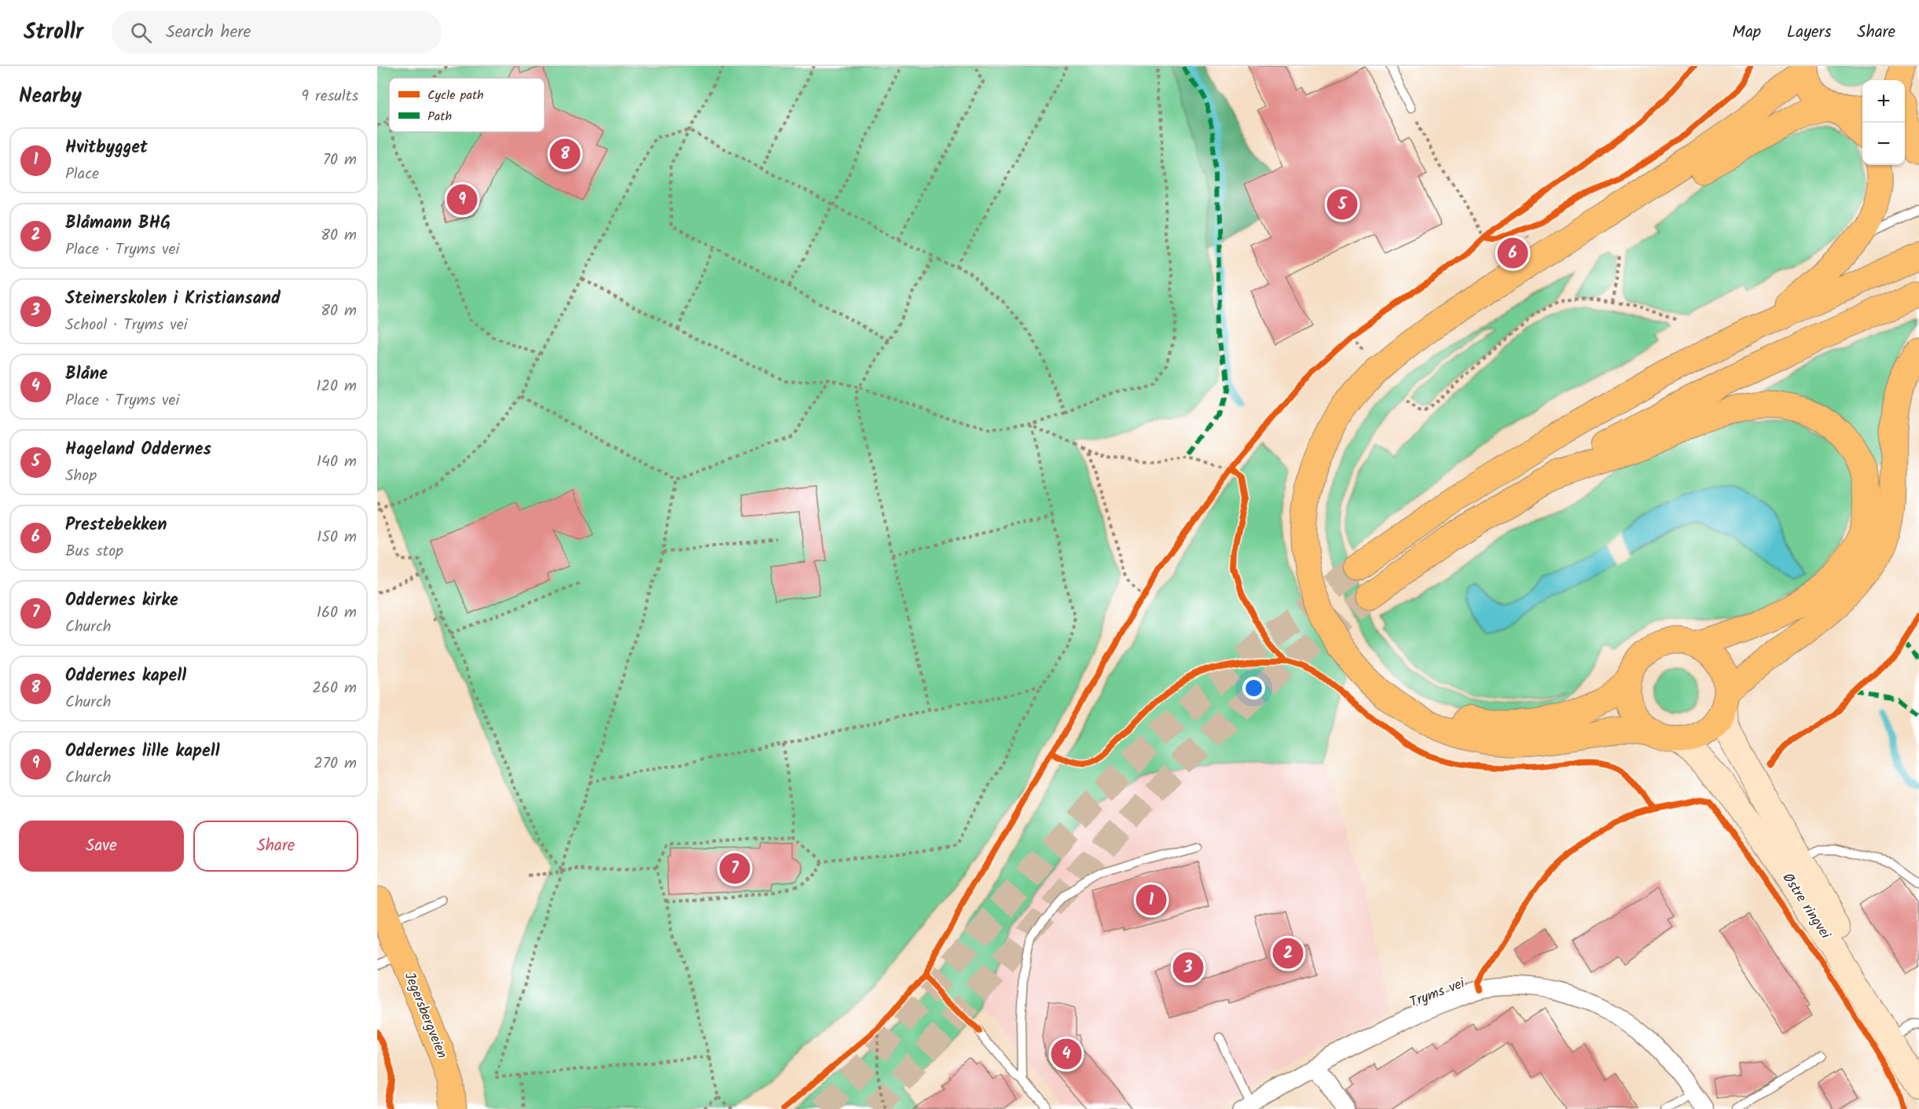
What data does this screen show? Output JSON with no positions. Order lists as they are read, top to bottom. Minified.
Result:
{"streets":{"main road":["Østre ringvei","Jegersbergveien"],"street":["Tryms vei"]},"legend":["Cycle path","Path"],"page":{"header":"Strollr","search":"Search here","nav":["Map","Layers","Share"],"heading":["Nearby","9 results"],"map_buttons":["+","−"],"list":[{"mark":"1","name":"Hvitbygget","note":"Place","value":"70 m"},{"mark":"2","name":"Blåmann BHG","note":"Place · Tryms vei","value":"80 m"},{"mark":"3","name":"Steinerskolen i Kristiansand","note":"School · Tryms vei","value":"80 m"},{"mark":"4","name":"Blåne","note":"Place · Tryms vei","value":"120 m"},{"mark":"5","name":"Hageland Oddernes","note":"Shop","value":"140 m"},{"mark":"6","name":"Prestebekken","note":"Bus stop","value":"150 m"},{"mark":"7","name":"Oddernes kirke","note":"Church","value":"160 m"},{"mark":"8","name":"Oddernes kapell","note":"Church","value":"260 m"},{"mark":"9","name":"Oddernes lille kapell","note":"Church","value":"270 m"}],"pins":["8","9","5","6","7","1","2","3","4"],"buttons":["Save","Share"]}}
